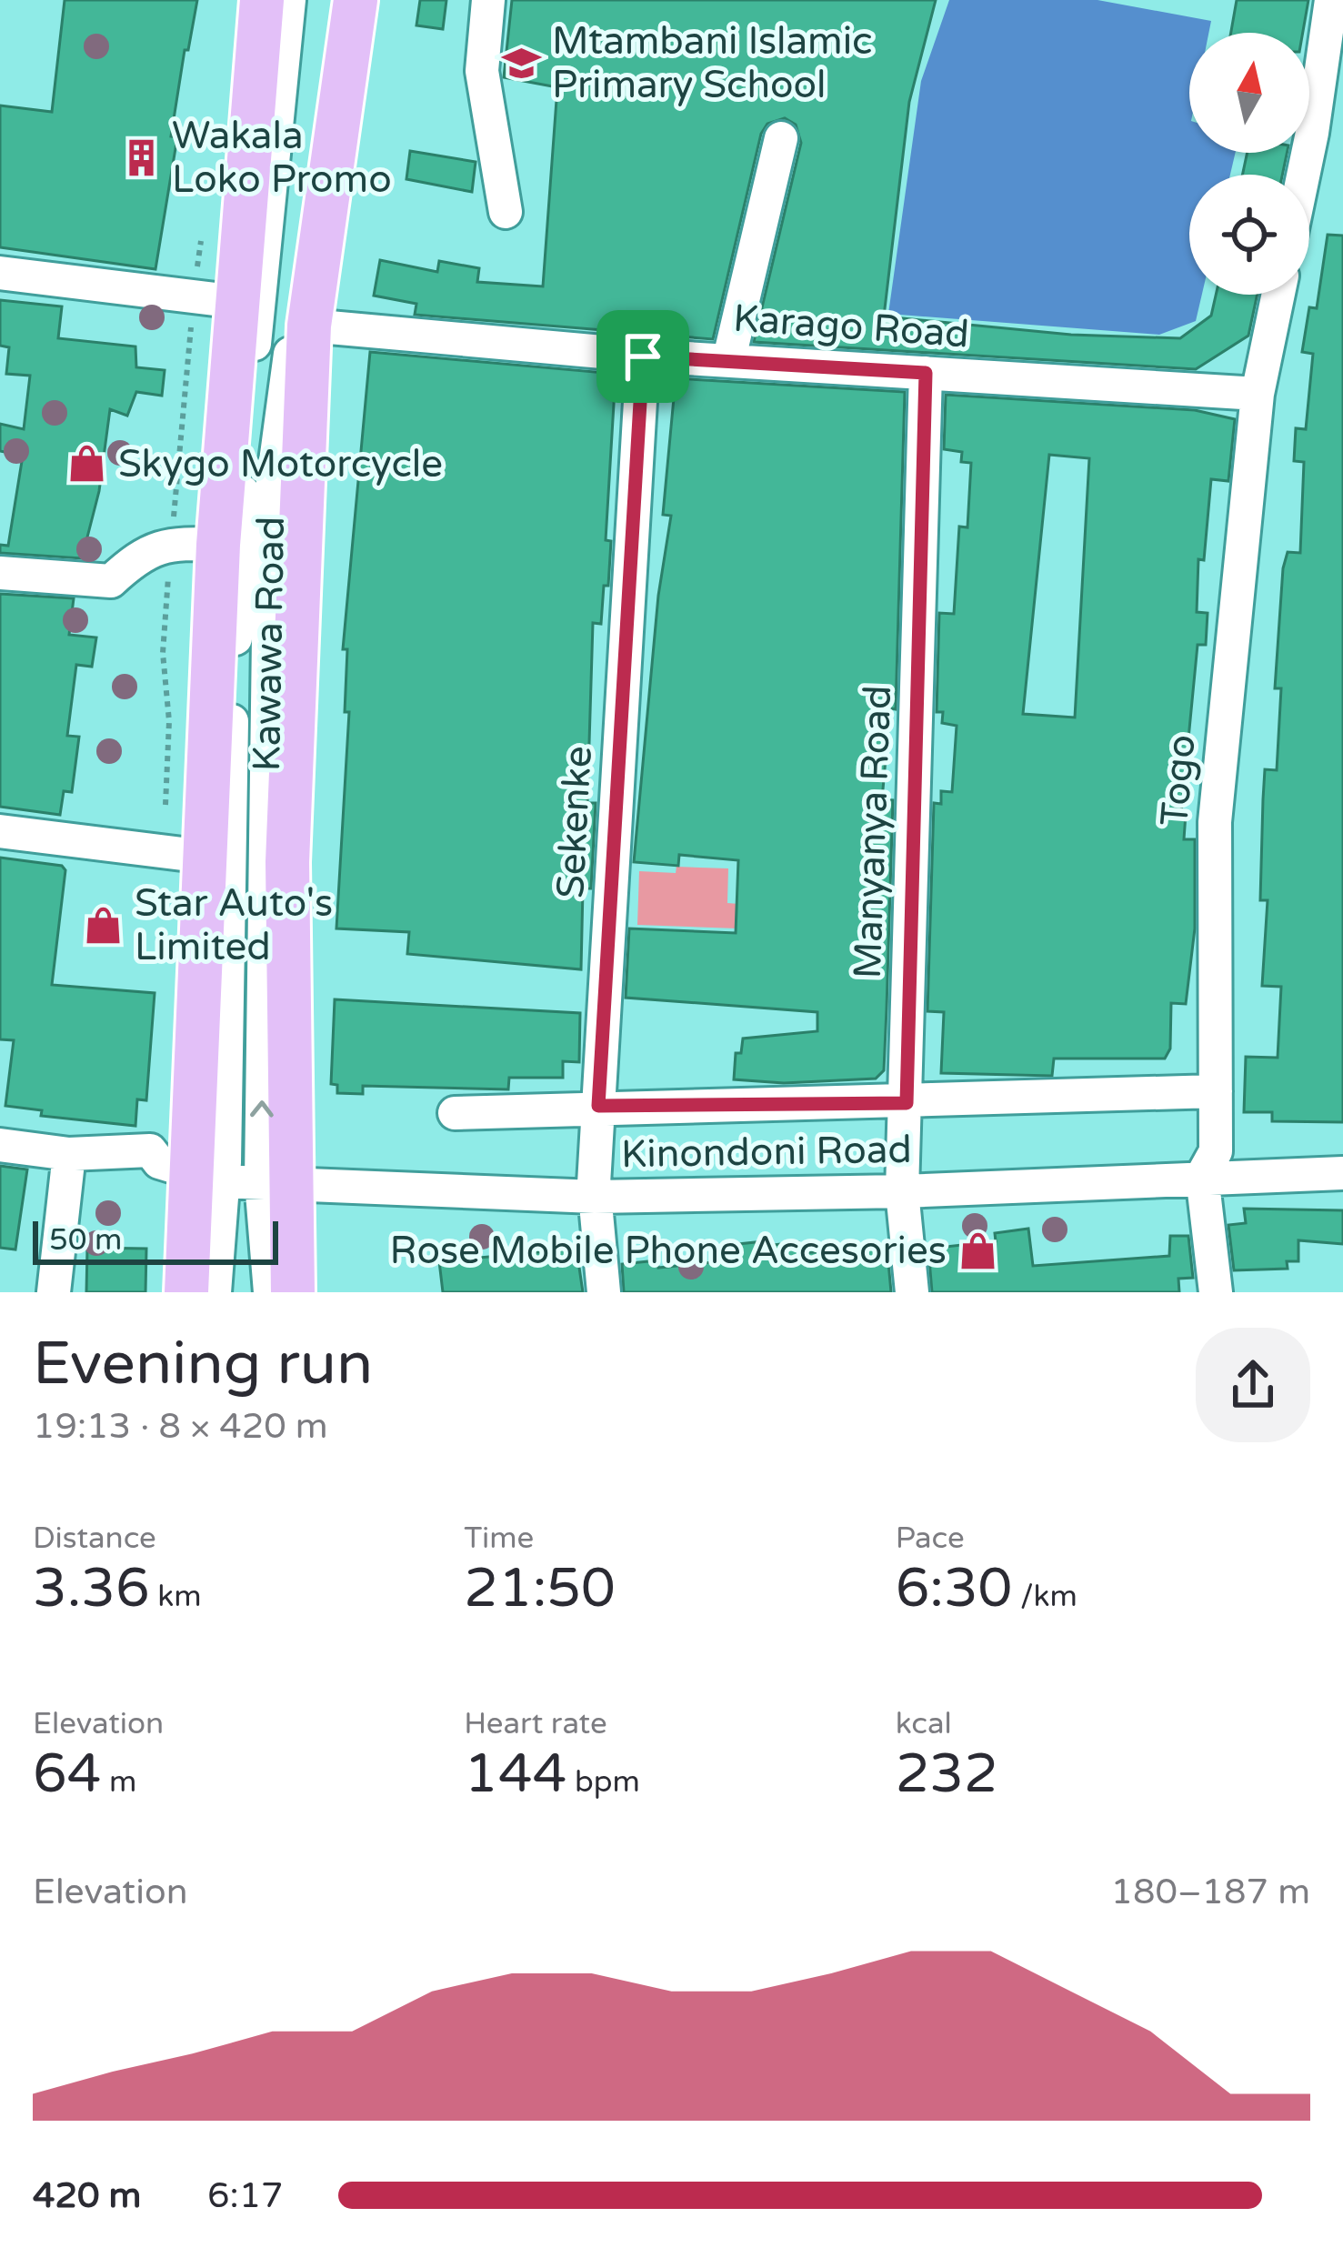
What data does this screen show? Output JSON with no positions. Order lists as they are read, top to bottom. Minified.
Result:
{"streets":{"main road":["Kawawa Road"],"street":["Karago Road","Togo","Sekenke","Manyanya Road","Kinondoni Road"]},"crossings":[["Karago Road","Kawawa Road"],["Karago Road","Togo"],["Karago Road","Sekenke"],["Karago Road","Manyanya Road"],["Kawawa Road","Kinondoni Road"],["Togo","Kinondoni Road"],["Sekenke","Kinondoni Road"],["Manyanya Road","Kinondoni Road"]],"places":{"school or university":["Mtambani Islamic Primary School"],"building":["Wakala Loko Promo"],"shop":["Skygo Motorcycle","Star Auto's Limited","Rose Mobile Phone Accesories"]},"scale_bar":"50 m","north":"top","page":{"scale":"50 m","heading":["Evening run","19:13 · 8 × 420 m"],"stats":[["Distance","3.36 km"],["Time","21:50"],["Pace","6:30 /km"],["Elevation","64 m"],["Heart rate","144 bpm"],["kcal","232"]],"chart":["Elevation","180–187 m"],"list":[{"name":"420 m","note":"6:17"}]}}
